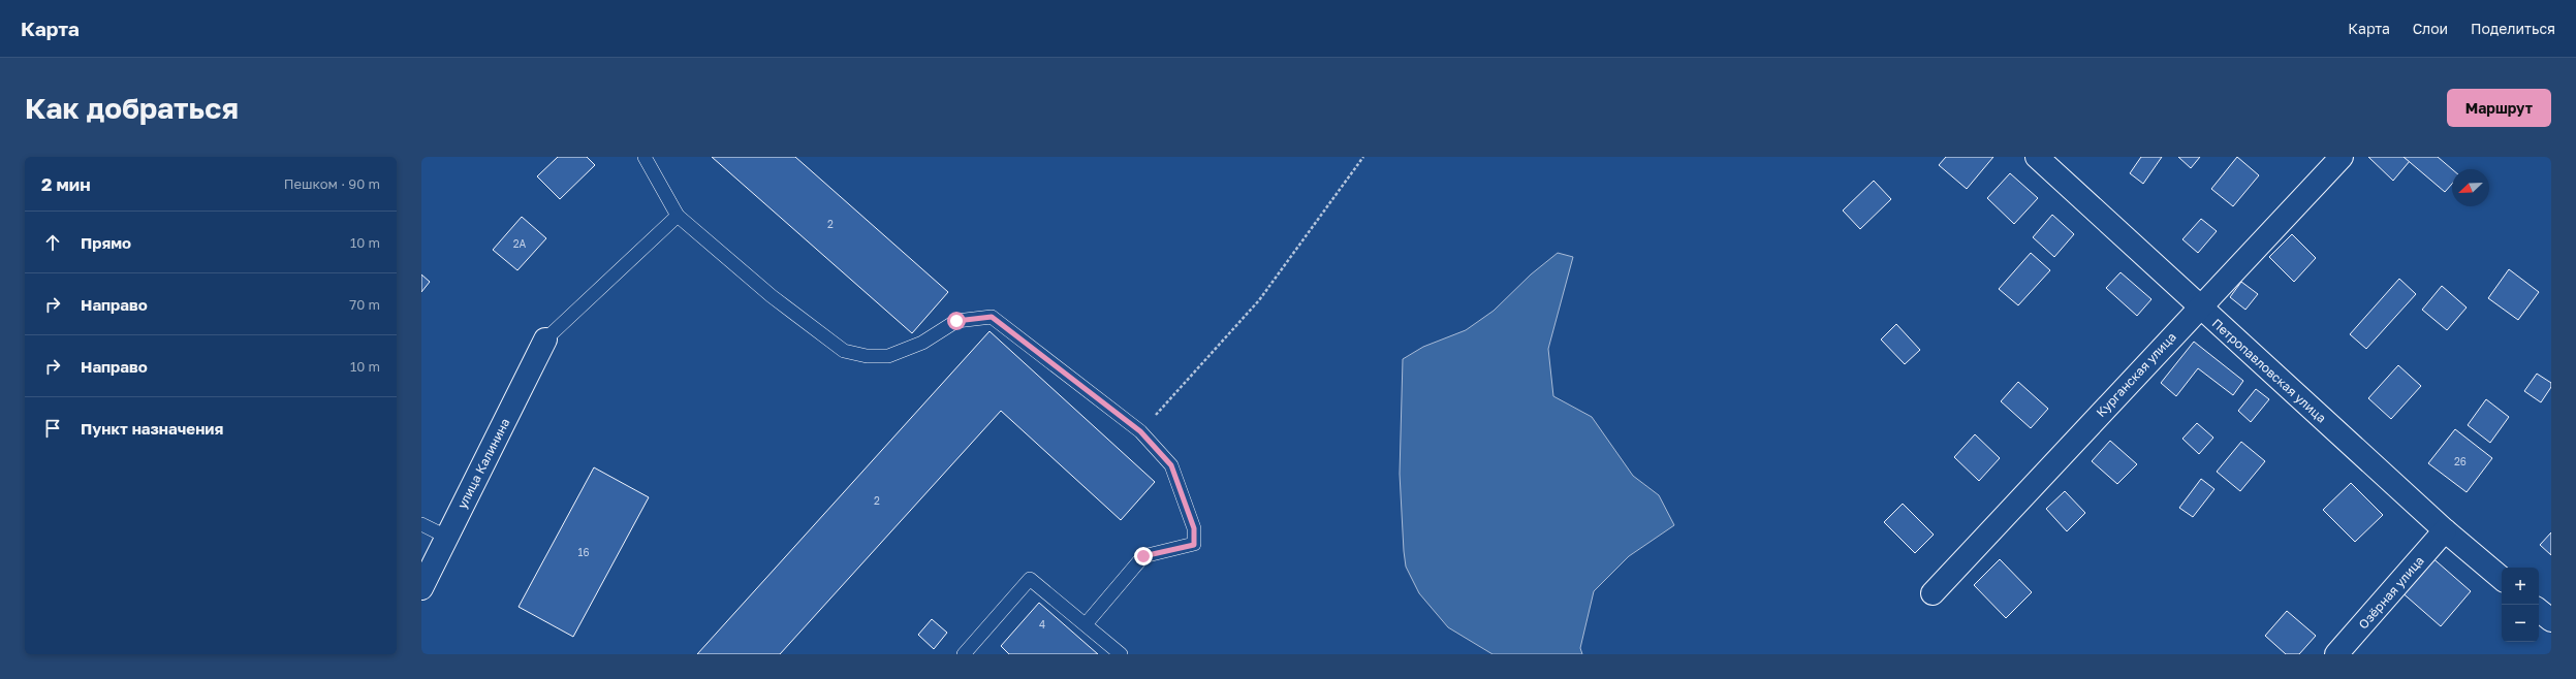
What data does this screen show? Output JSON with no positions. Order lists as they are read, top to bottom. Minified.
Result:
{"streets":{"street":["Петропавловская улица","Курганская улица","улица Калинина","Озёрная улица"]},"crossings":[["Петропавловская улица","Курганская улица"],["Петропавловская улица","Озёрная улица"]],"house_numbers":["2","2А","26","2","16","4"],"north":"bottom left","page":{"header":"Карта","nav":["Карта","Слои","Поделиться"],"buttons":"Маршрут","title":"Как добраться","heading":["2 мин","Пешком · 90 m"],"list":[["Прямо","10 m"],["Направо","70 m"],["Направо","10 m"],"Пункт назначения"],"map_buttons":["+","−"]}}
